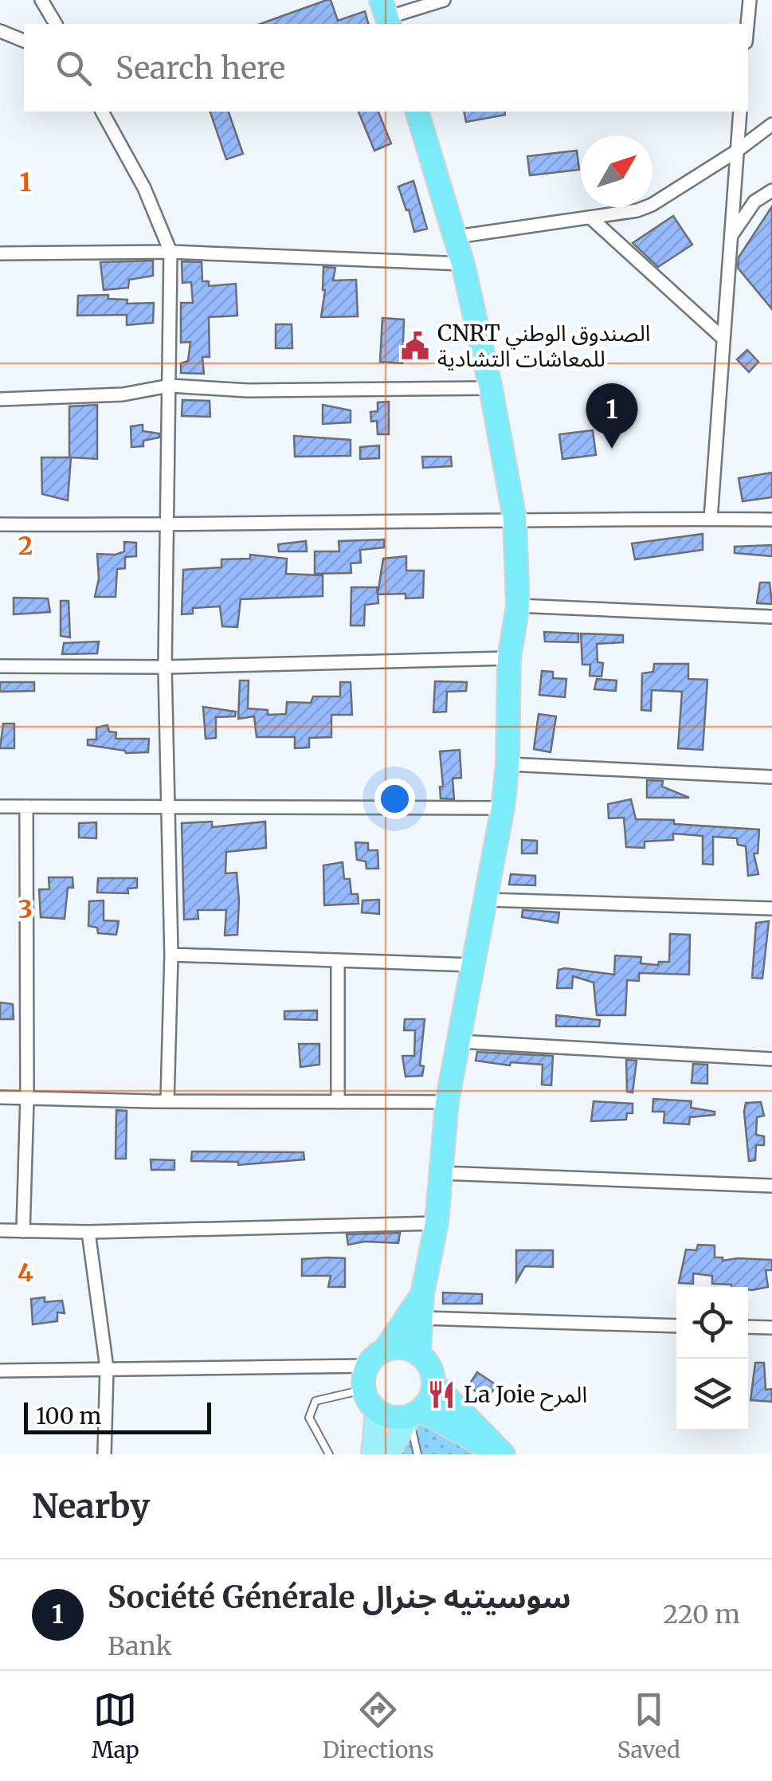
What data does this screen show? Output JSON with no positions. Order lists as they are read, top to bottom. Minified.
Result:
{"places":{"public building":["CNRT الصندوق الوطني للمعاشات التشادية"],"restaurant":["La Joie المرح"]},"scale_bar":"100 m","north":"top right","page":{"search":"Search here","pins":"1","scale":"100 m","heading":"Nearby","list":[{"mark":"1","name":"Société Générale سوسيتيه جنرال","note":"Bank","value":"220 m"}],"nav":["Map","Directions","Saved"]},"grid":{"rows":["1","2","3","4"]}}
